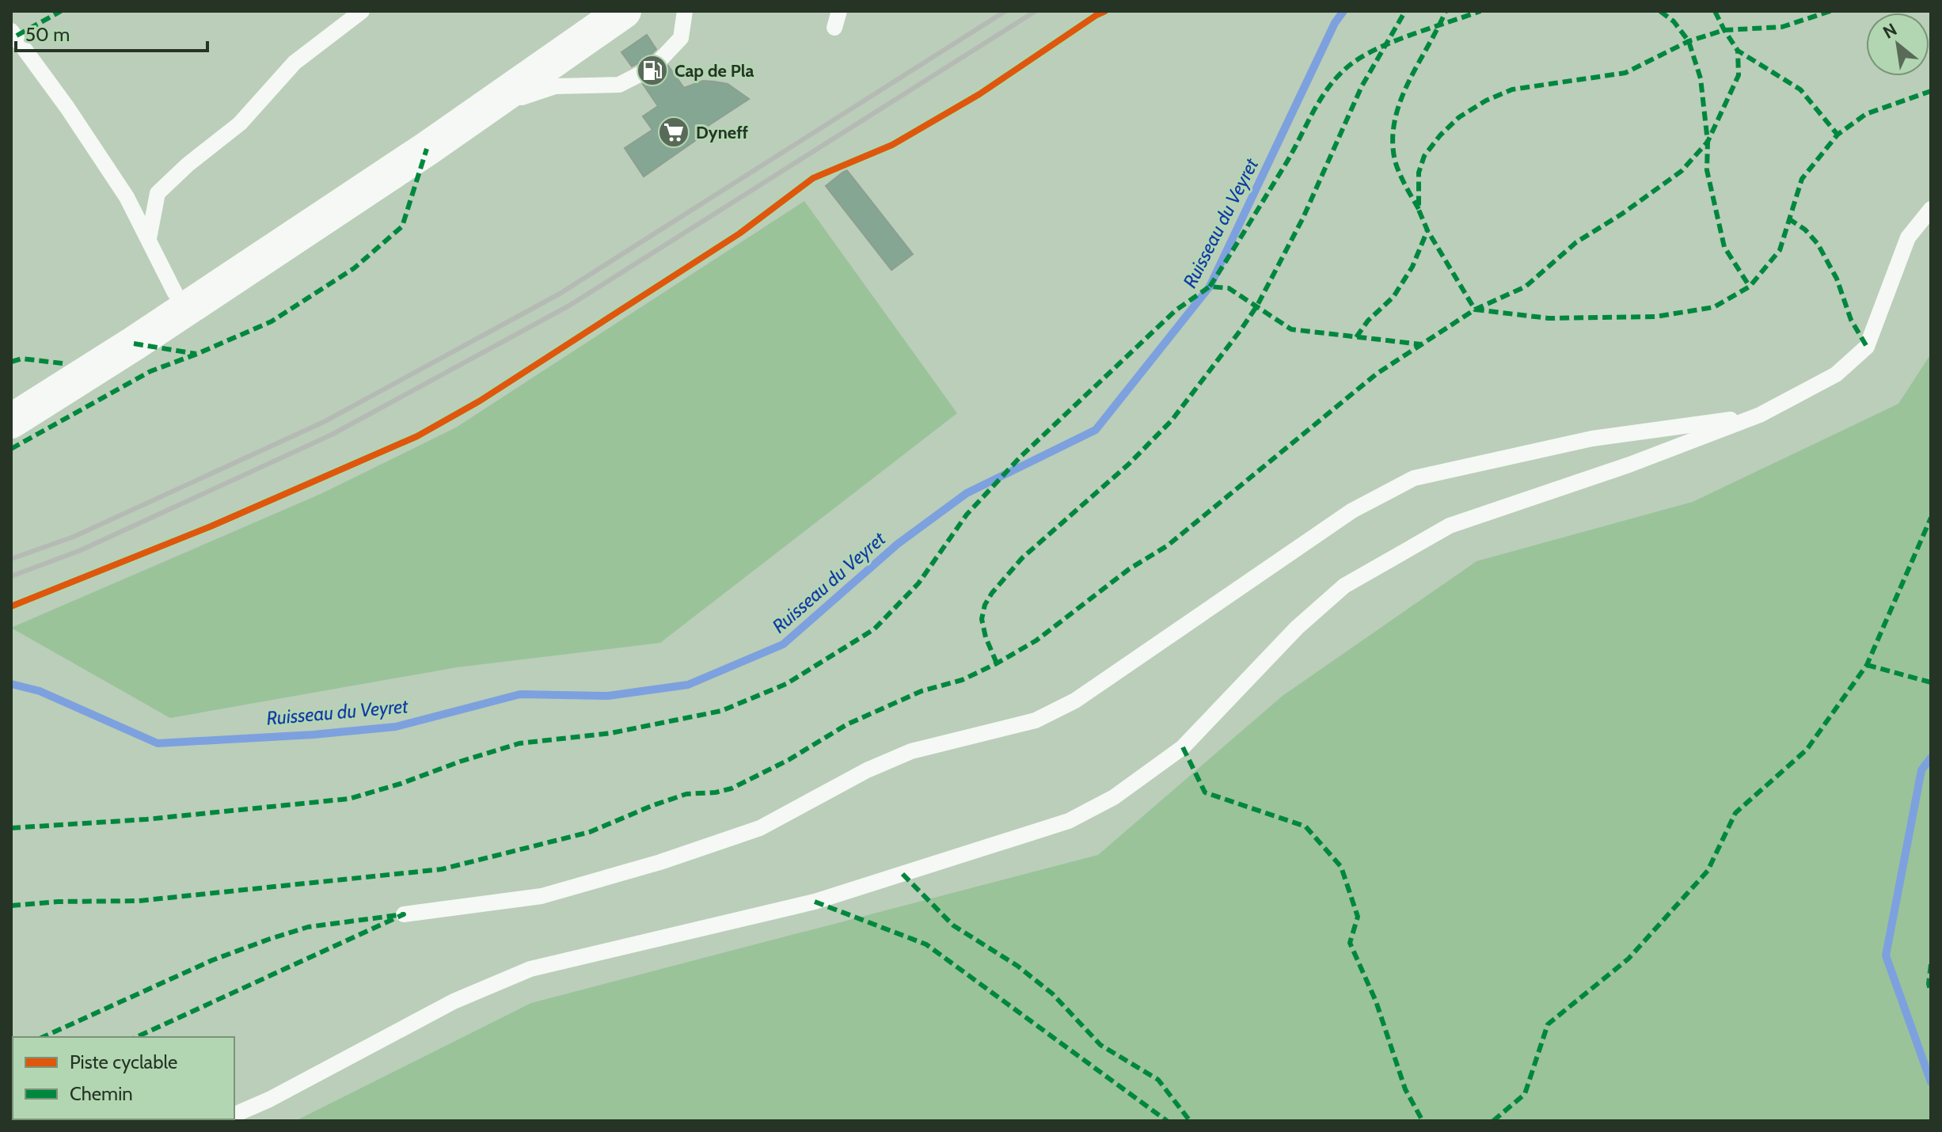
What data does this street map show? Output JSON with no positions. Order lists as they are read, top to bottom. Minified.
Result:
{"water":["Ruisseau du Veyret"],"places":{"fuel station":["Cap de Pla"],"supermarket":["Dyneff"]},"legend":["Piste cyclable","Chemin"],"scale_bar":"50 m","north":"top left"}
